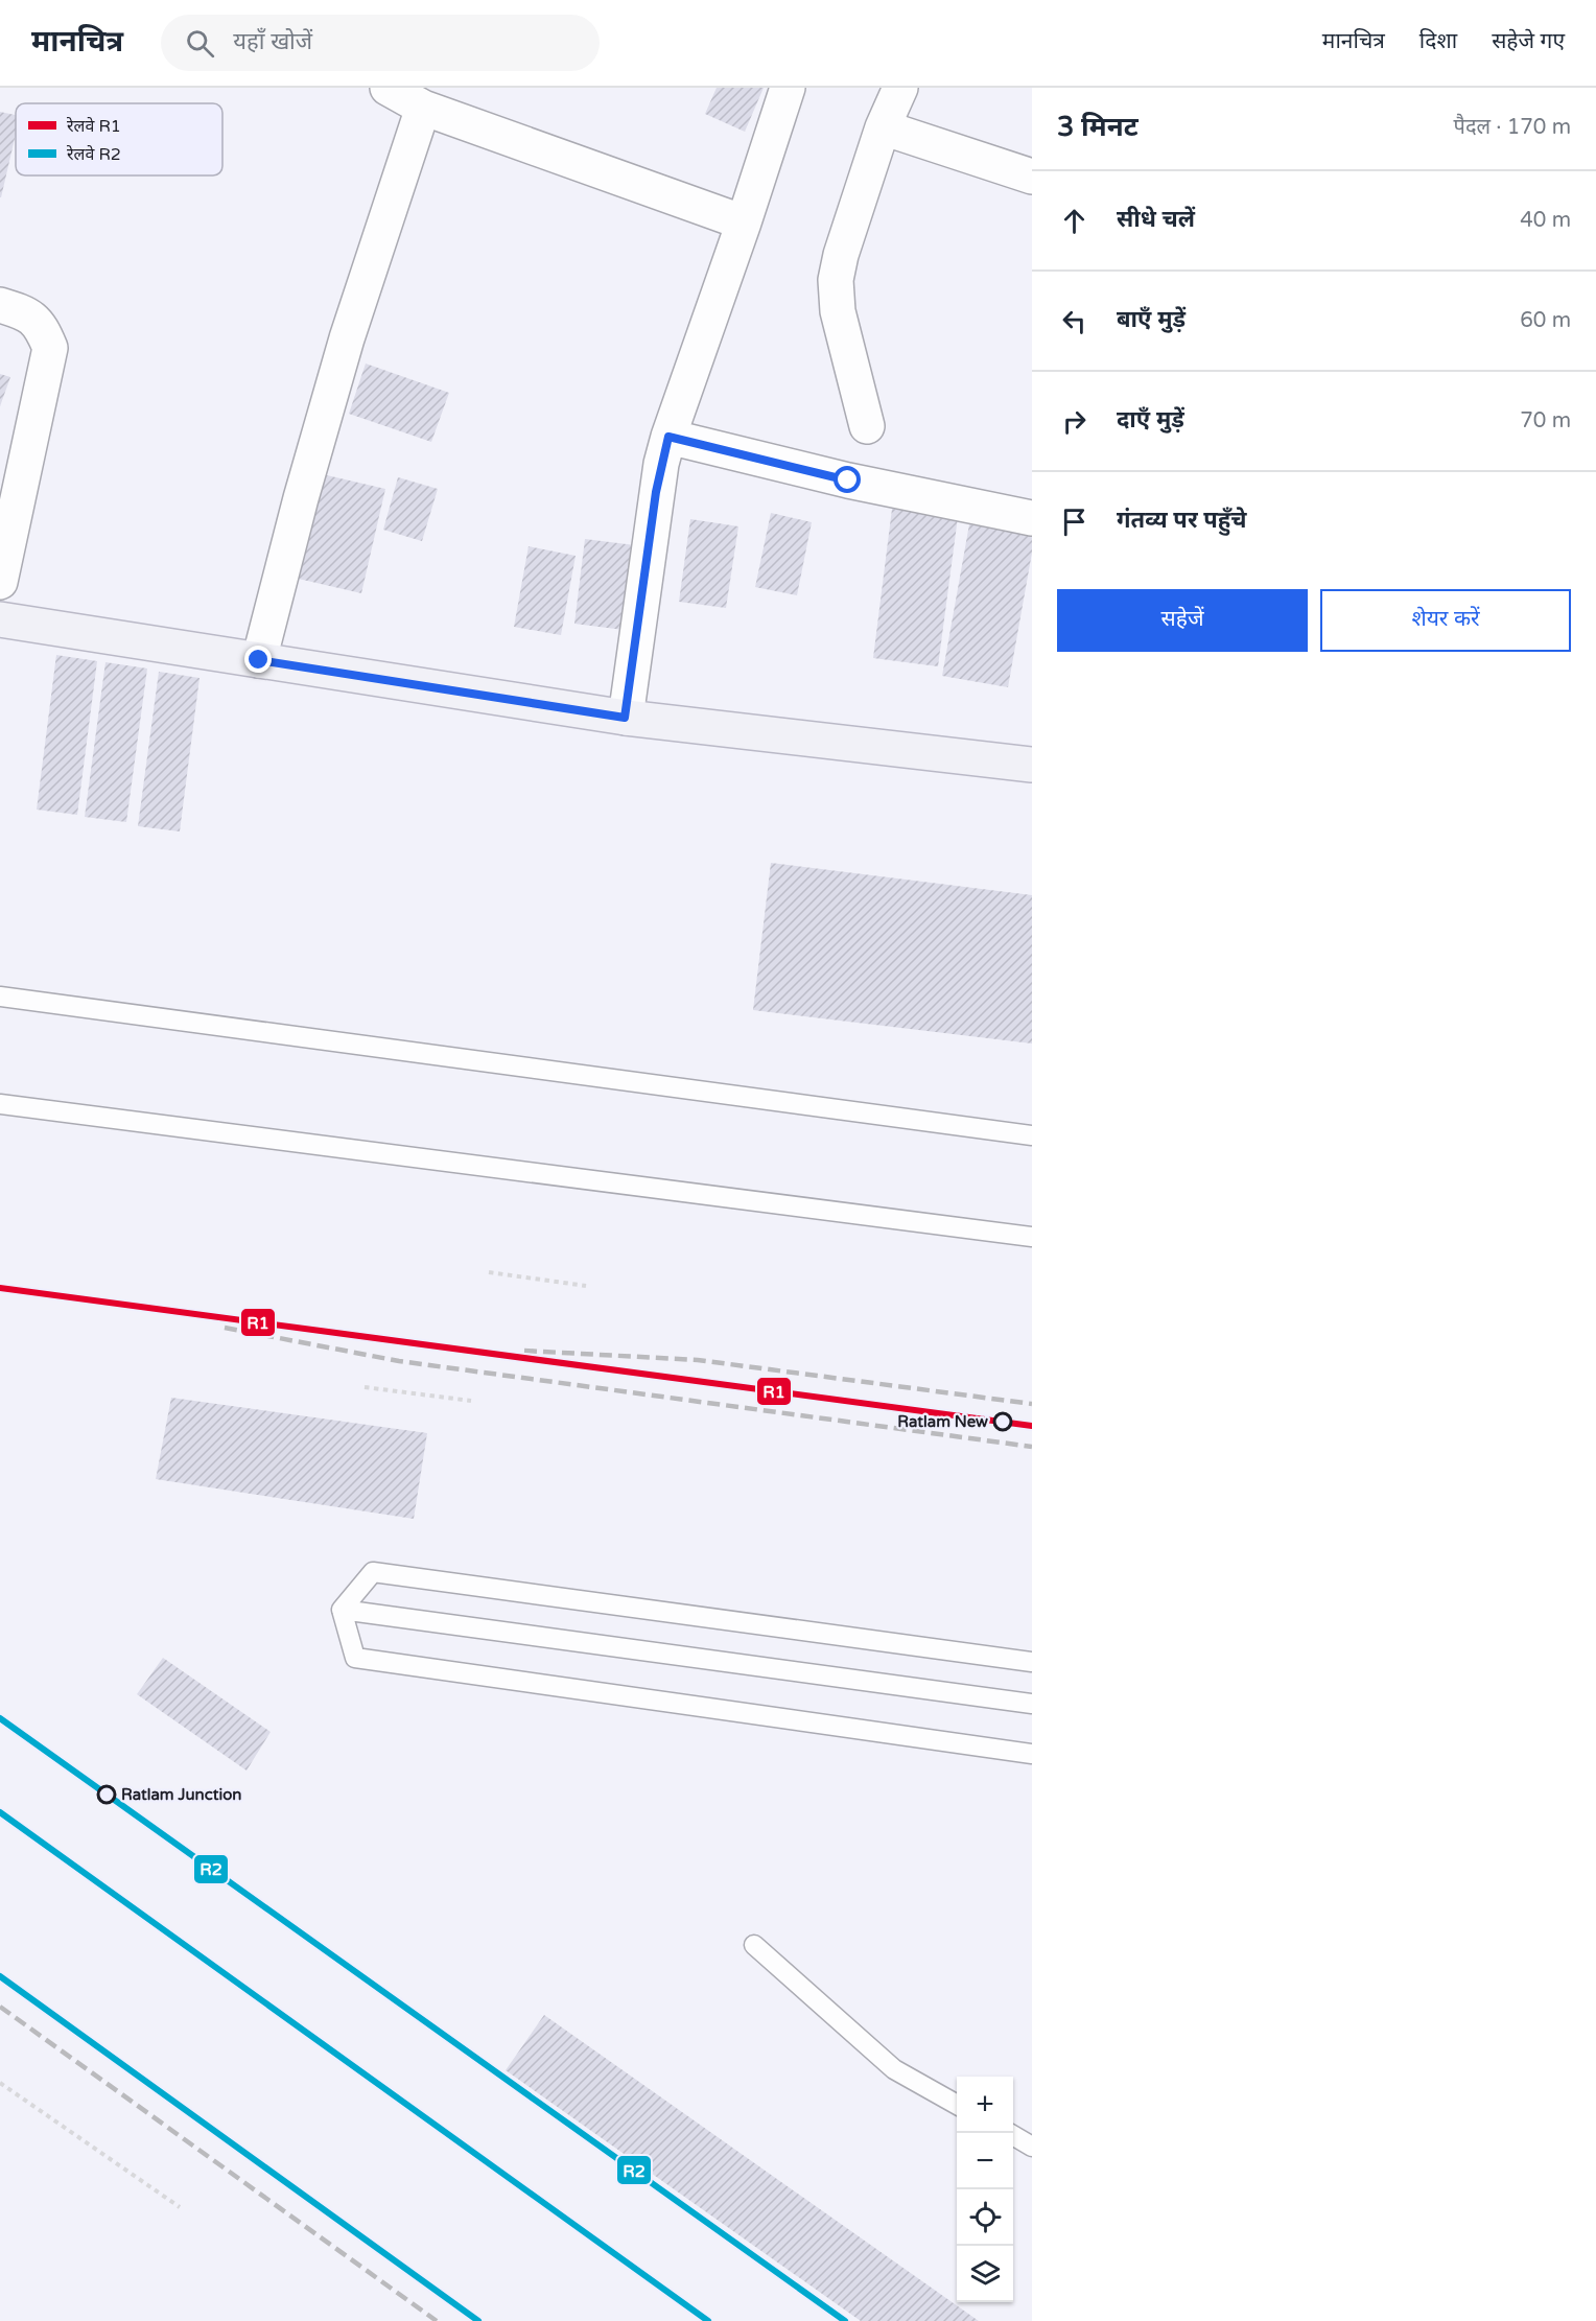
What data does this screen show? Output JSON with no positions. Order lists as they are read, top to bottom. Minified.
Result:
{"places":["Ratlam New","Ratlam Junction"],"lines":["rail line R1","rail line R2"],"legend":["रेलवे R1","रेलवे R2"],"page":{"header":"मानचित्र","search":"यहाँ खोजें","nav":["मानचित्र","दिशा","सहेजे गए"],"heading":["3 मिनट","पैदल · 170 m"],"list":[["सीधे चलें","40 m"],["बाएँ मुड़ें","60 m"],["दाएँ मुड़ें","70 m"],"गंतव्य पर पहुँचे"],"buttons":["सहेजें","शेयर करें"],"map_buttons":["+","−"]}}
